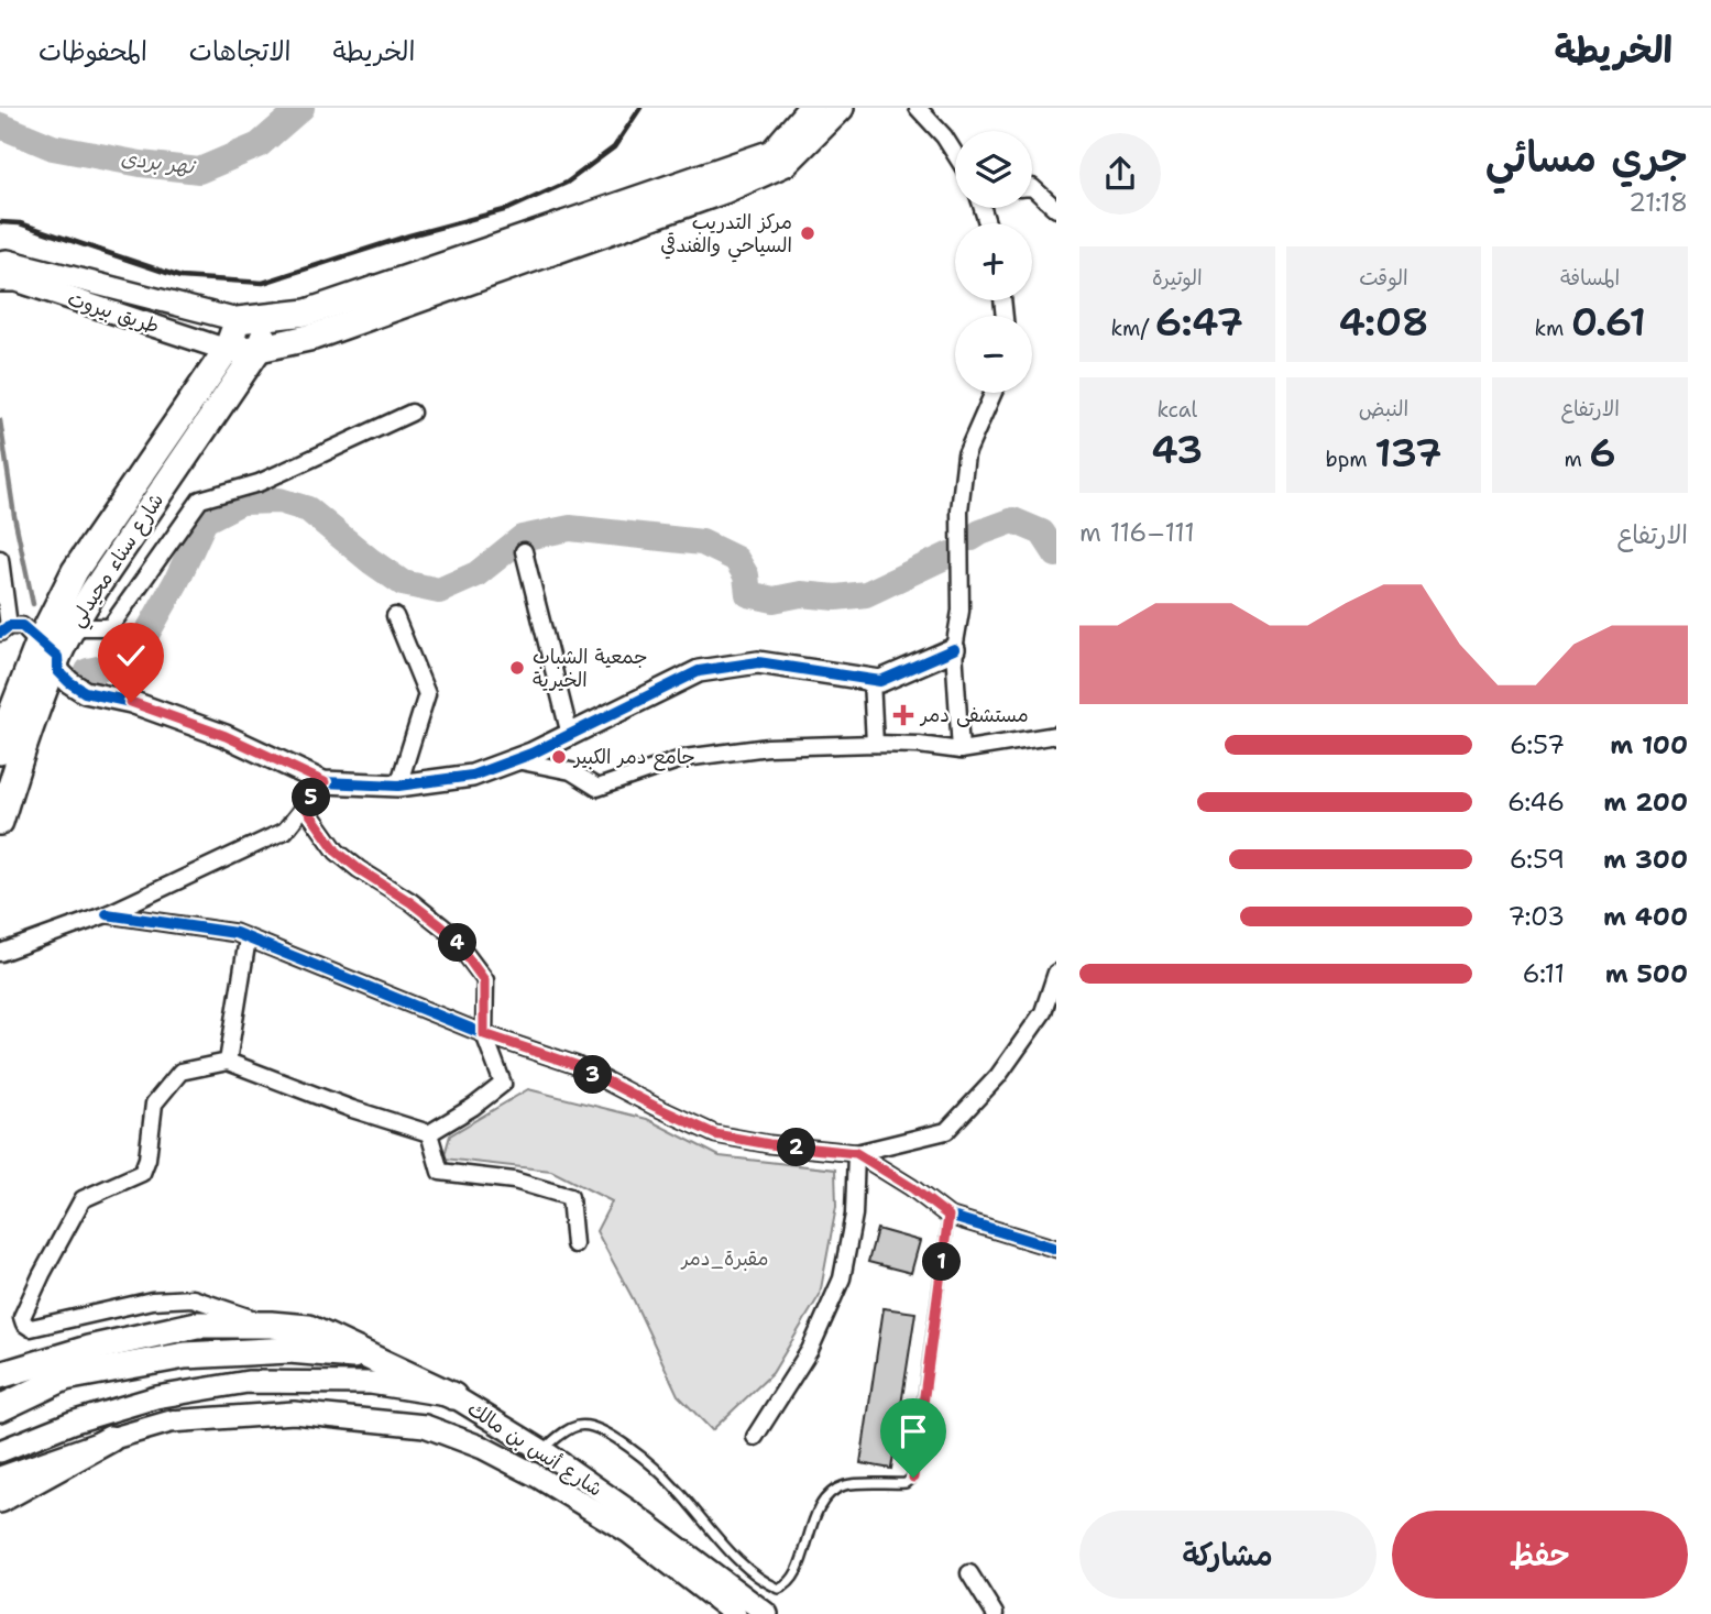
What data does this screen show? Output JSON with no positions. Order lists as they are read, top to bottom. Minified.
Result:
{"streets":{"main road":["طريق بيروت","شارع سناء محيدلي","شارع أنس بن مالك"]},"water":["نهر بردى"],"parks":["مقبرة_دمر"],"places":{"other":["مركز التدريب السياحي والفندقي","جمعية الشباب الخيرية","جامع دمر الكبير"],"health":["مستشفى دمر"]},"page":{"header":"الخريطة","nav":["الخريطة","الاتجاهات","المحفوظات"],"heading":["جري مسائي","21:18"],"map_buttons":["+","−"],"stats":[["المسافة","0.61 km"],["الوقت","4:08"],["الوتيرة","6:47 /km"],["الارتفاع","6 m"],["النبض","137 bpm"],["kcal","43"]],"chart":["الارتفاع","111–116 m"],"list":[{"name":"100 m","note":"6:57"},{"name":"200 m","note":"6:46"},{"name":"300 m","note":"6:59"},{"name":"400 m","note":"7:03"},{"name":"500 m","note":"6:11"}],"pins":["5","4","3","2","1"],"buttons":["حفظ","مشاركة"]}}
